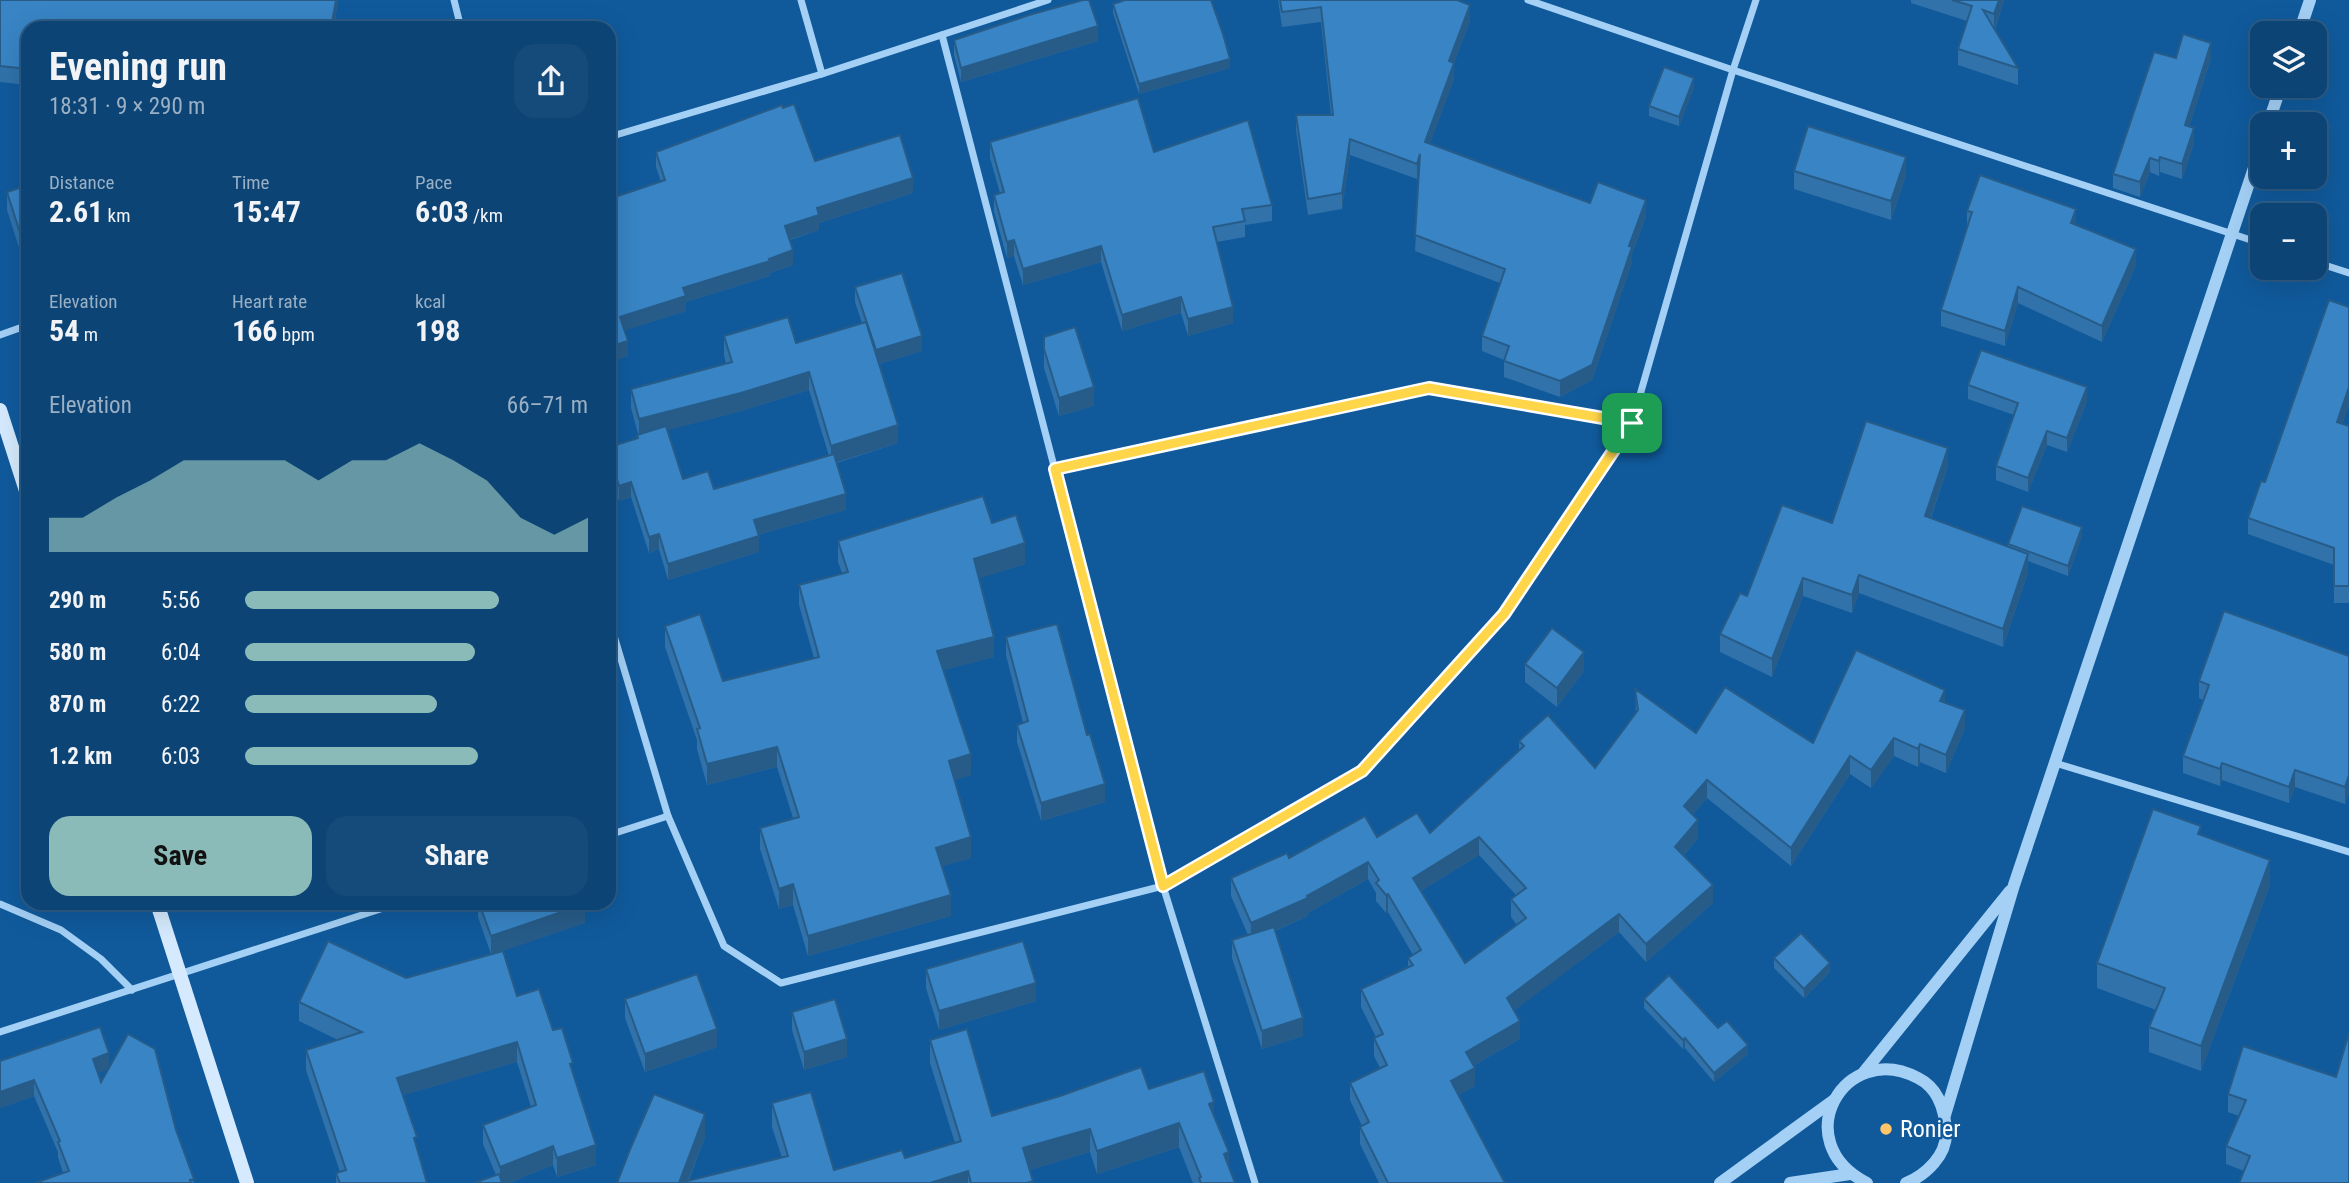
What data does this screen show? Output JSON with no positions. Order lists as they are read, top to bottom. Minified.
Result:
{"places":["Ronier"],"page":{"map_buttons":["+","−"],"heading":["Evening run","18:31 · 9 × 290 m"],"stats":[["Distance","2.61 km"],["Time","15:47"],["Pace","6:03 /km"],["Elevation","54 m"],["Heart rate","166 bpm"],["kcal","198"]],"chart":["Elevation","66–71 m"],"list":[{"name":"290 m","note":"5:56"},{"name":"580 m","note":"6:04"},{"name":"870 m","note":"6:22"},{"name":"1.2 km","note":"6:03"}],"buttons":["Save","Share"]}}
